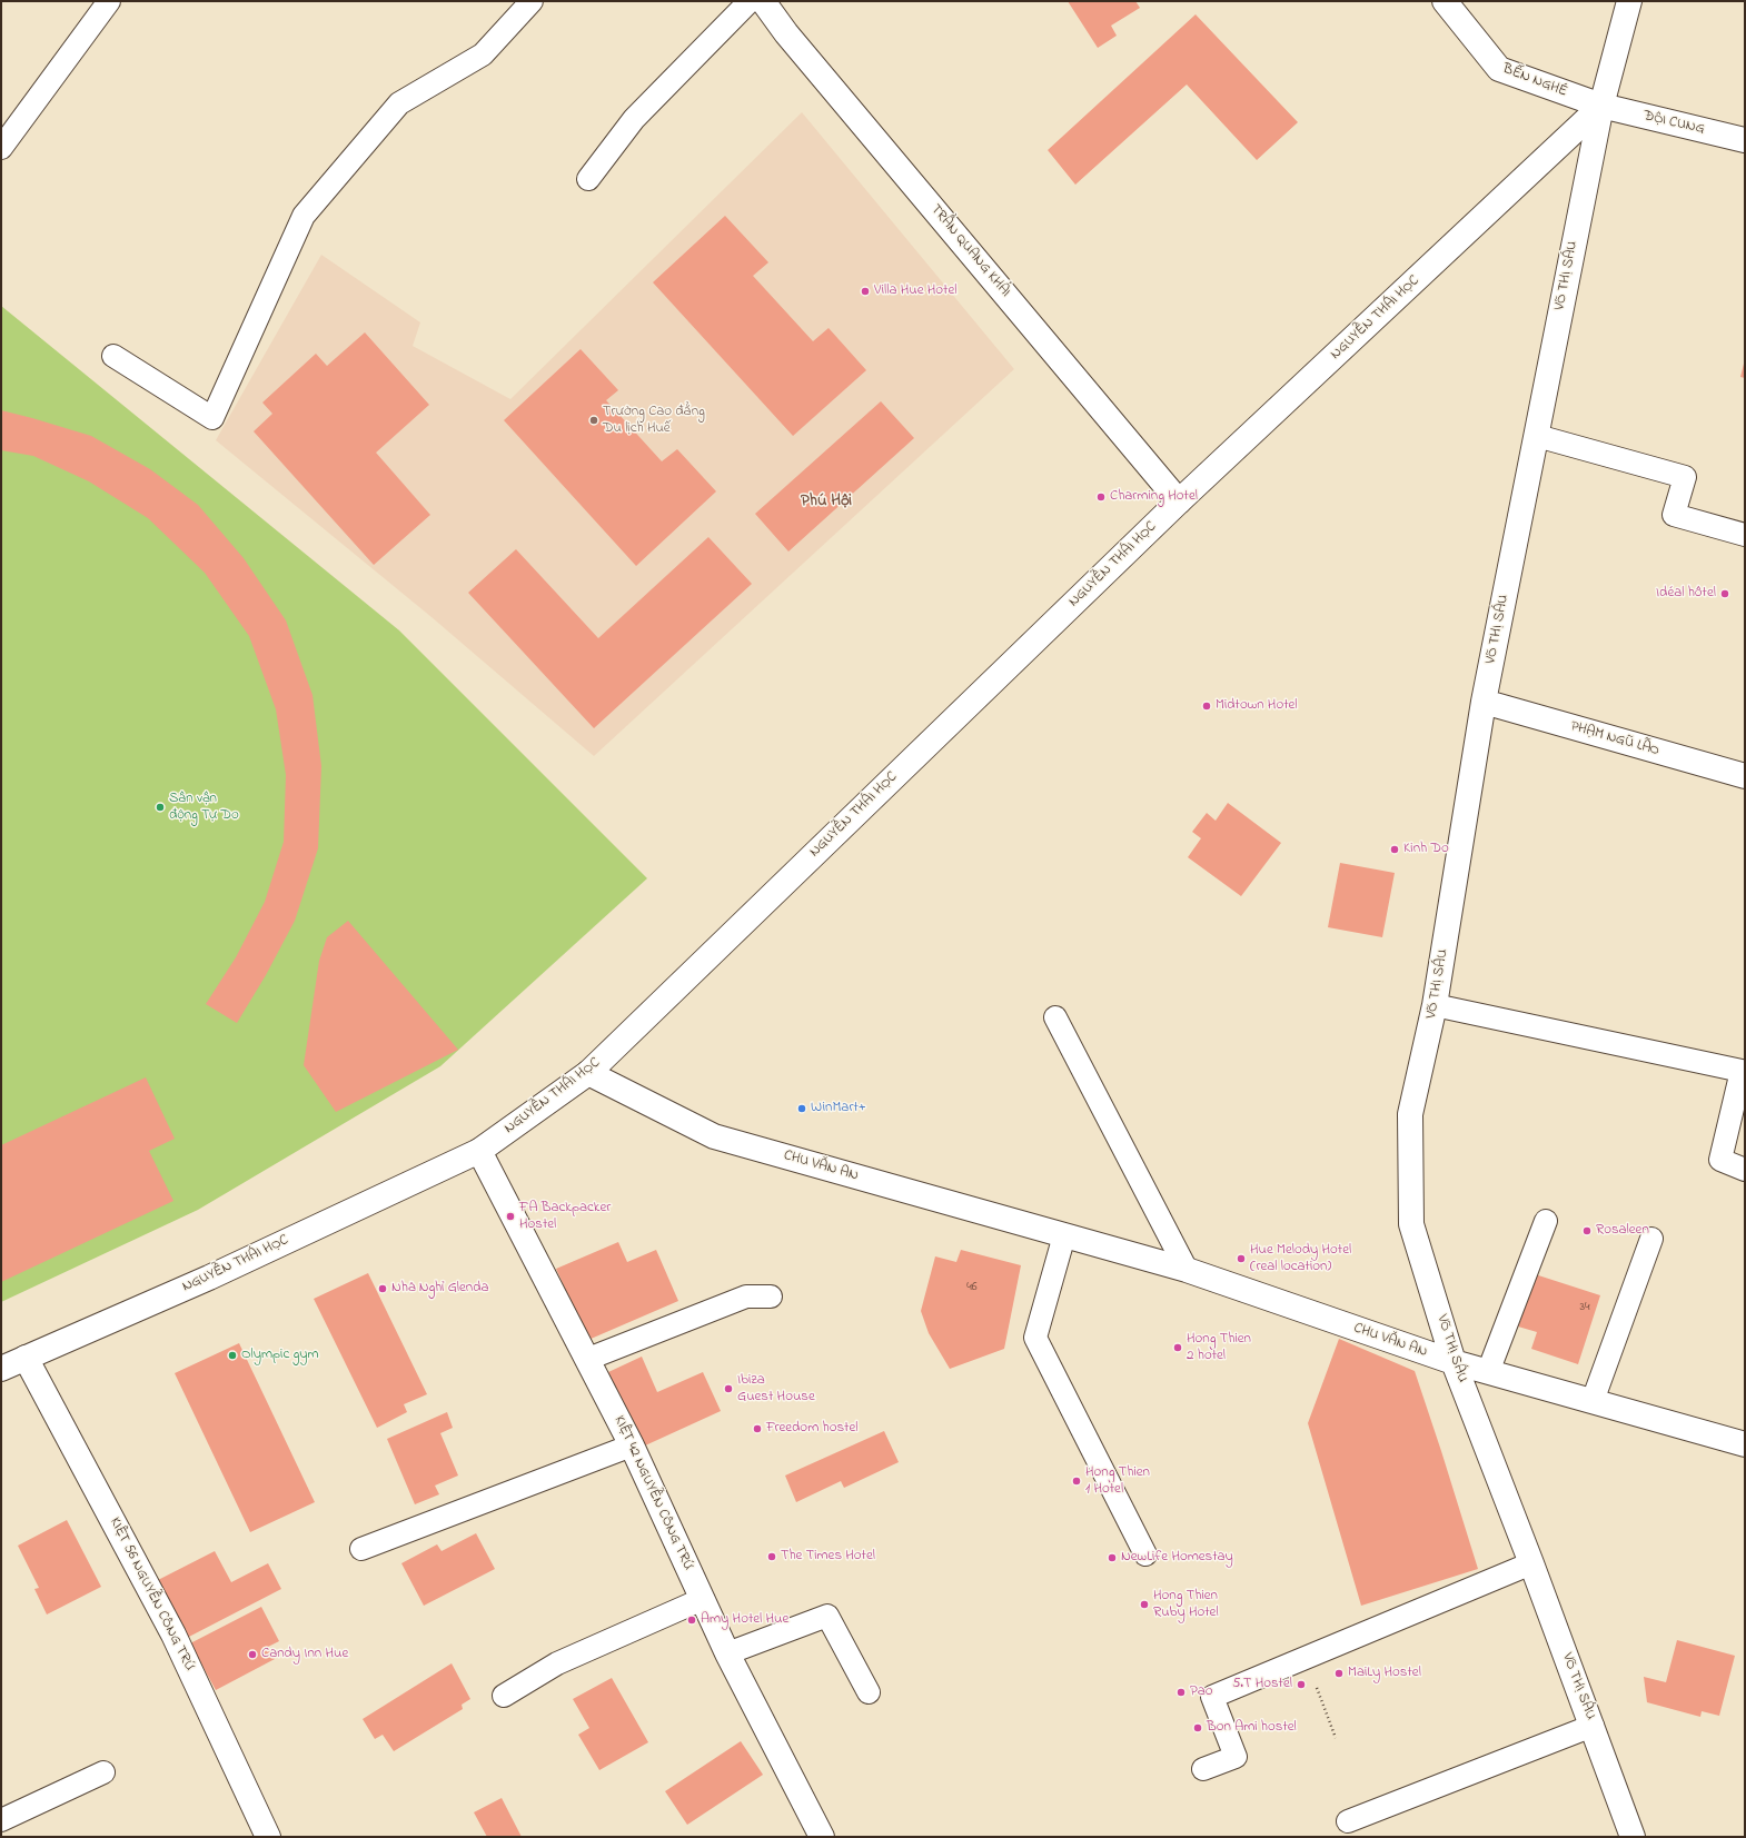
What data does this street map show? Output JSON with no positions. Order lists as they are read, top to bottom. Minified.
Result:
{"streets":{"street":["BẾN NGHÉ","ĐỘI CUNG","TRẦN QUANG KHẢI","VÕ THỊ SÁU","NGUYỄN THÁI HỌC","PHẠM NGŨ LÃO","CHU VĂN AN","KIỆT 42 NGUYỄN CÔNG TRỨ","KIỆT 56 NGUYỄN CÔNG TRỨ"]},"crossings":[["BẾN NGHÉ","ĐỘI CUNG"],["BẾN NGHÉ","VÕ THỊ SÁU"],["BẾN NGHÉ","NGUYỄN THÁI HỌC"],["ĐỘI CUNG","VÕ THỊ SÁU"],["ĐỘI CUNG","NGUYỄN THÁI HỌC"],["TRẦN QUANG KHẢI","NGUYỄN THÁI HỌC"],["VÕ THỊ SÁU","NGUYỄN THÁI HỌC"],["VÕ THỊ SÁU","PHẠM NGŨ LÃO"],["VÕ THỊ SÁU","CHU VĂN AN"],["NGUYỄN THÁI HỌC","CHU VĂN AN"],["NGUYỄN THÁI HỌC","KIỆT 42 NGUYỄN CÔNG TRỨ"],["NGUYỄN THÁI HỌC","KIỆT 56 NGUYỄN CÔNG TRỨ"]],"districts":["Phú Hội"],"places":["Villa Hue Hotel","Trường Cao đẳng Du lịch Huế","Charming Hotel","Idéal hôtel","Midtown Hotel","Sân vận động Tự Do","Kinh Do","WinMart+","FA Backpacker Hostel","Rosaleen","Hue Melody Hotel (real location)","Nhà Nghỉ Glenda","Hong Thien 2 hotel","Olympic gym","Ibiza Guest House","Freedom hostel","Hong Thien 1 Hotel","The Times Hotel","NewLife Homestay","Hong Thien Ruby Hotel","Amy Hotel Hue","Candy Inn Hue","MaiLy Hostel","5.T Hostel","Pao","Bon Ami hostel"],"house_numbers":["46","34"]}
